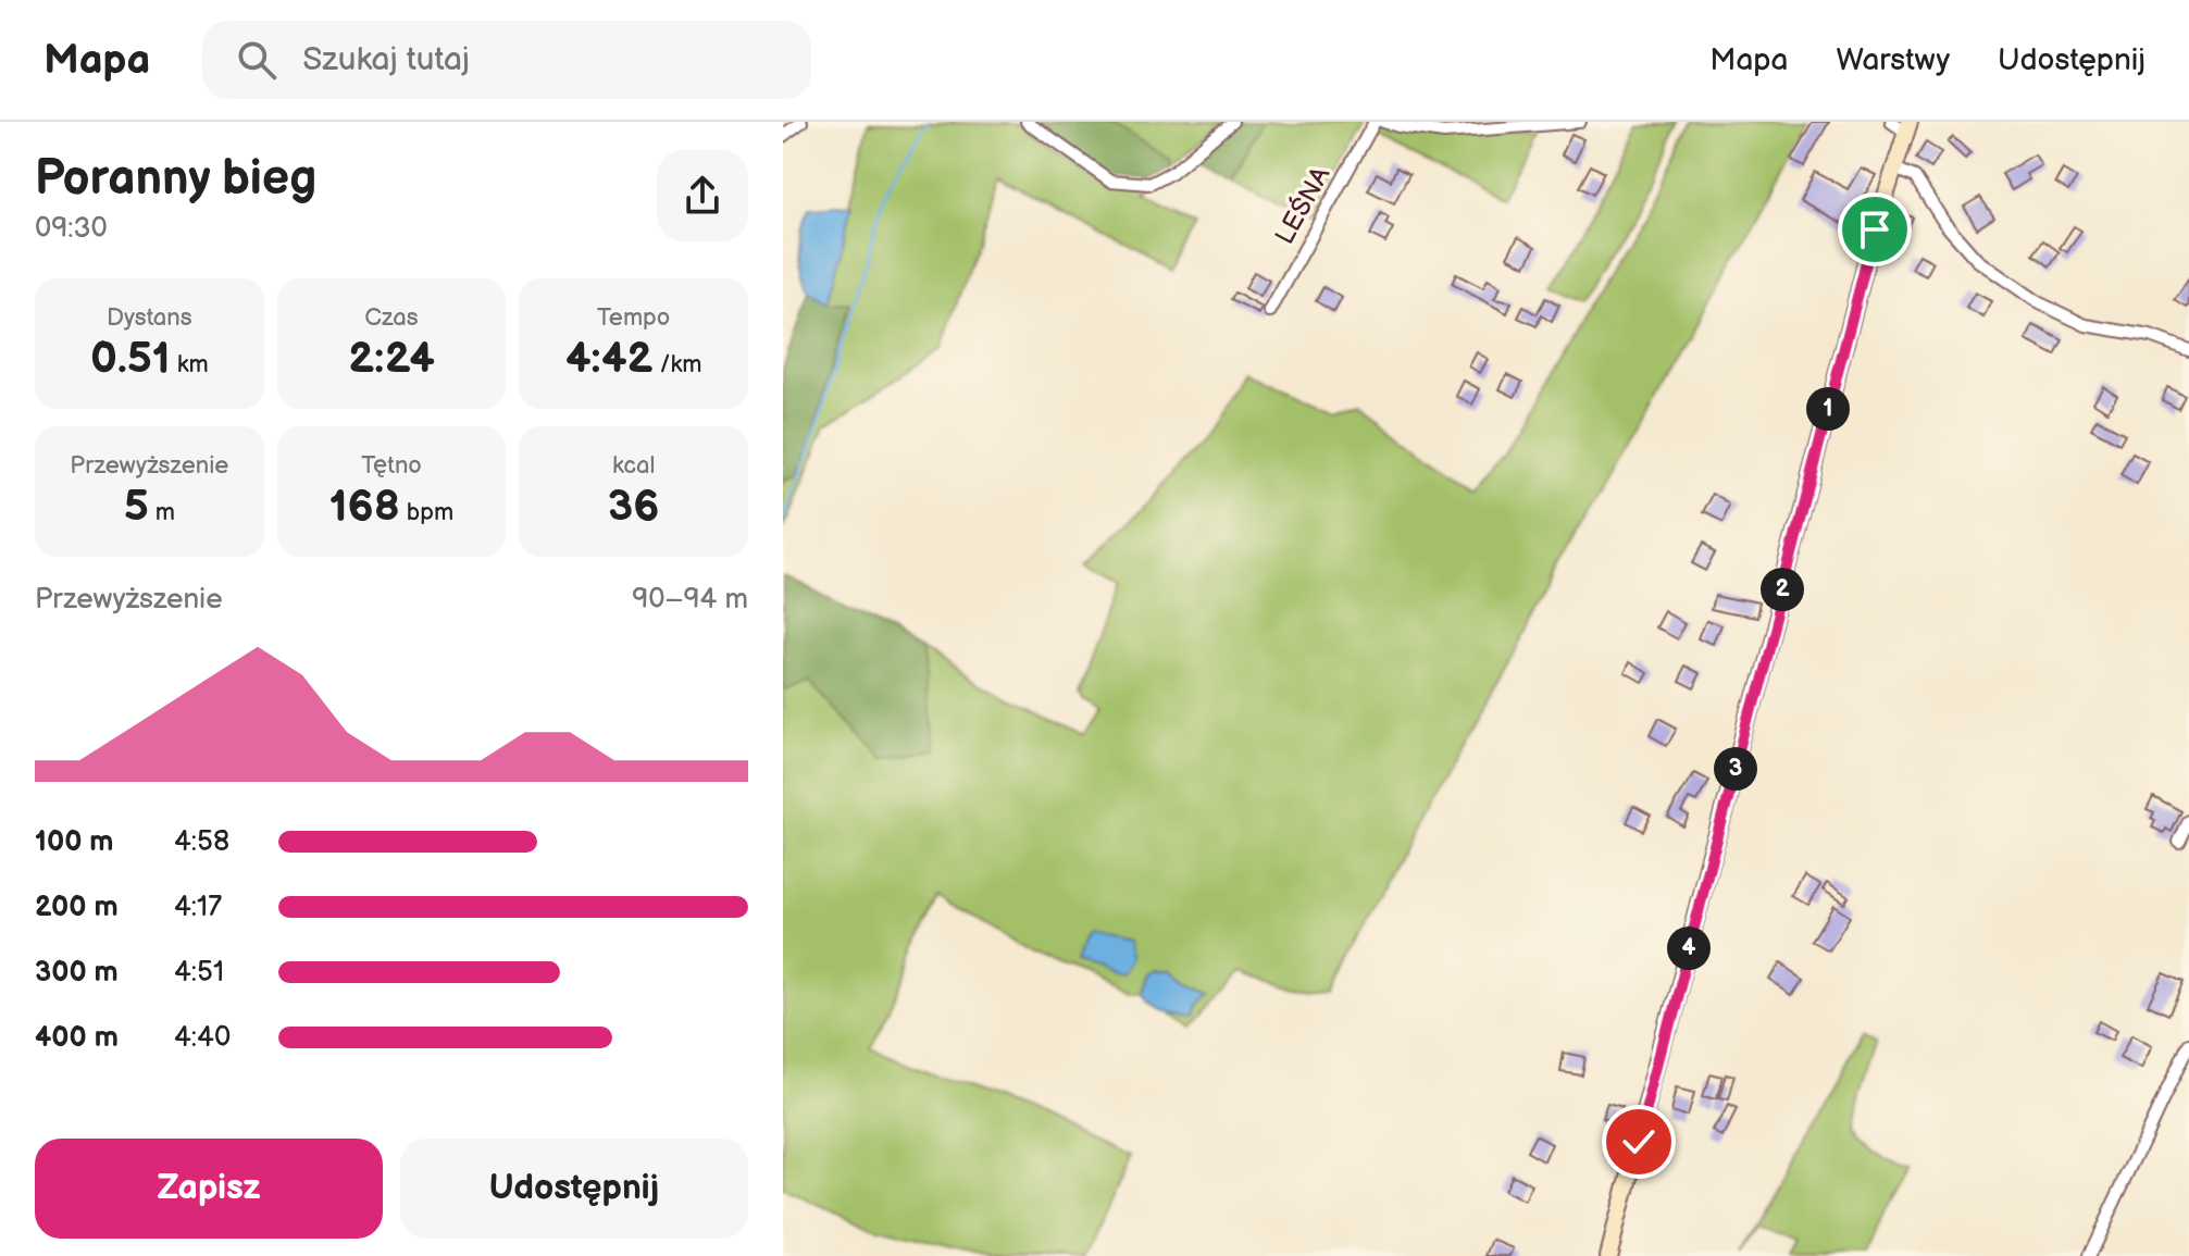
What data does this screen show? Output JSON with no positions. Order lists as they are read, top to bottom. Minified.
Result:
{"streets":{"street":["LEŚNA"]},"page":{"header":"Mapa","search":"Szukaj tutaj","nav":["Mapa","Warstwy","Udostępnij"],"heading":["Poranny bieg","09:30"],"stats":[["Dystans","0.51 km"],["Czas","2:24"],["Tempo","4:42 /km"],["Przewyższenie","5 m"],["Tętno","168 bpm"],["kcal","36"]],"pins":["1","2","3","4"],"chart":["Przewyższenie","90–94 m"],"list":[{"name":"100 m","note":"4:58"},{"name":"200 m","note":"4:17"},{"name":"300 m","note":"4:51"},{"name":"400 m","note":"4:40"}],"buttons":["Zapisz","Udostępnij"]}}
